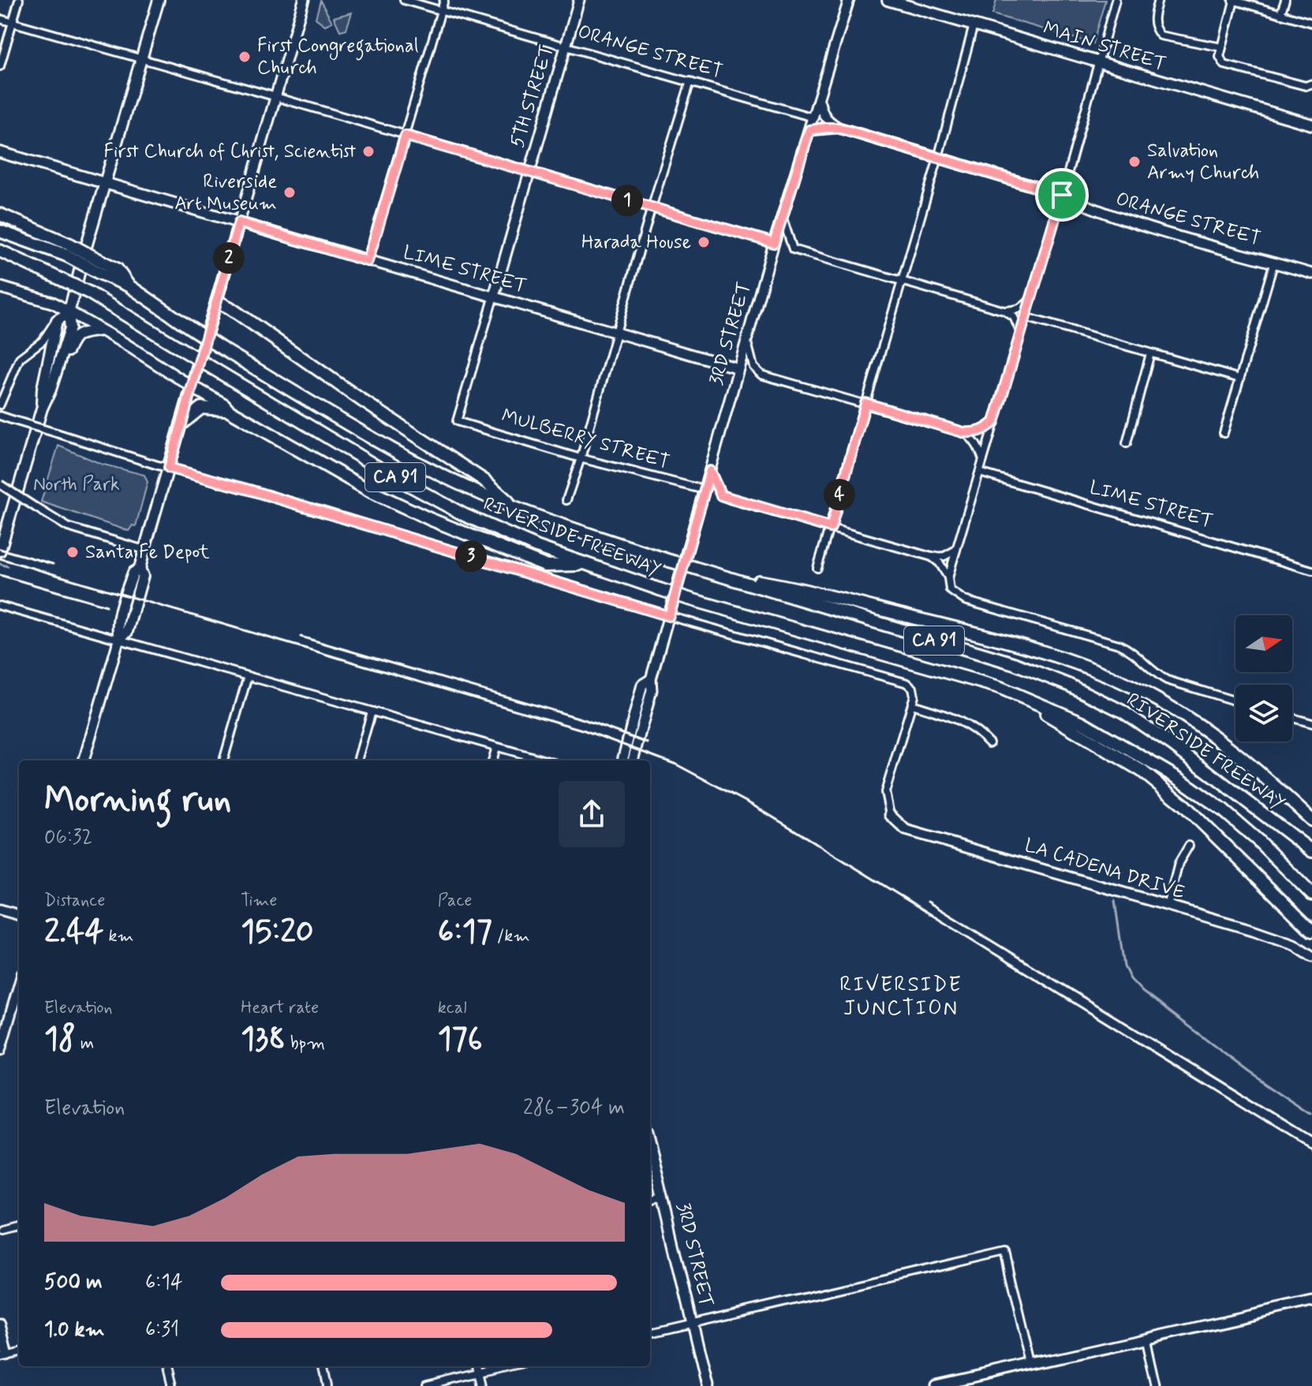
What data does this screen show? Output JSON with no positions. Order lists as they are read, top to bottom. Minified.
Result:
{"streets":{"highway":["CA 91","RIVERSIDE FREEWAY"],"main road":["MAIN STREET","ORANGE STREET","5TH STREET","LIME STREET","3RD STREET","LA CADENA DRIVE"],"street":["MULBERRY STREET"]},"crossings":[["ORANGE STREET","5TH STREET"],["ORANGE STREET","3RD STREET"],["5TH STREET","LIME STREET"],["5TH STREET","MULBERRY STREET"],["LIME STREET","3RD STREET"],["3RD STREET","MULBERRY STREET"]],"districts":["RIVERSIDE JUNCTION"],"parks":["North Park"],"places":["First Congregational Church","First Church of Christ, Scientist","Salvation Army Church","Riverside Art Museum","Harada House","Santa Fe Depot"],"north":"right","page":{"pins":["1","2","4","3"],"heading":["Morning run","06:32"],"stats":[["Distance","2.44 km"],["Time","15:20"],["Pace","6:17 /km"],["Elevation","18 m"],["Heart rate","138 bpm"],["kcal","176"]],"chart":["Elevation","286–304 m"],"list":[{"name":"500 m","note":"6:14"},{"name":"1.0 km","note":"6:31"}]}}
